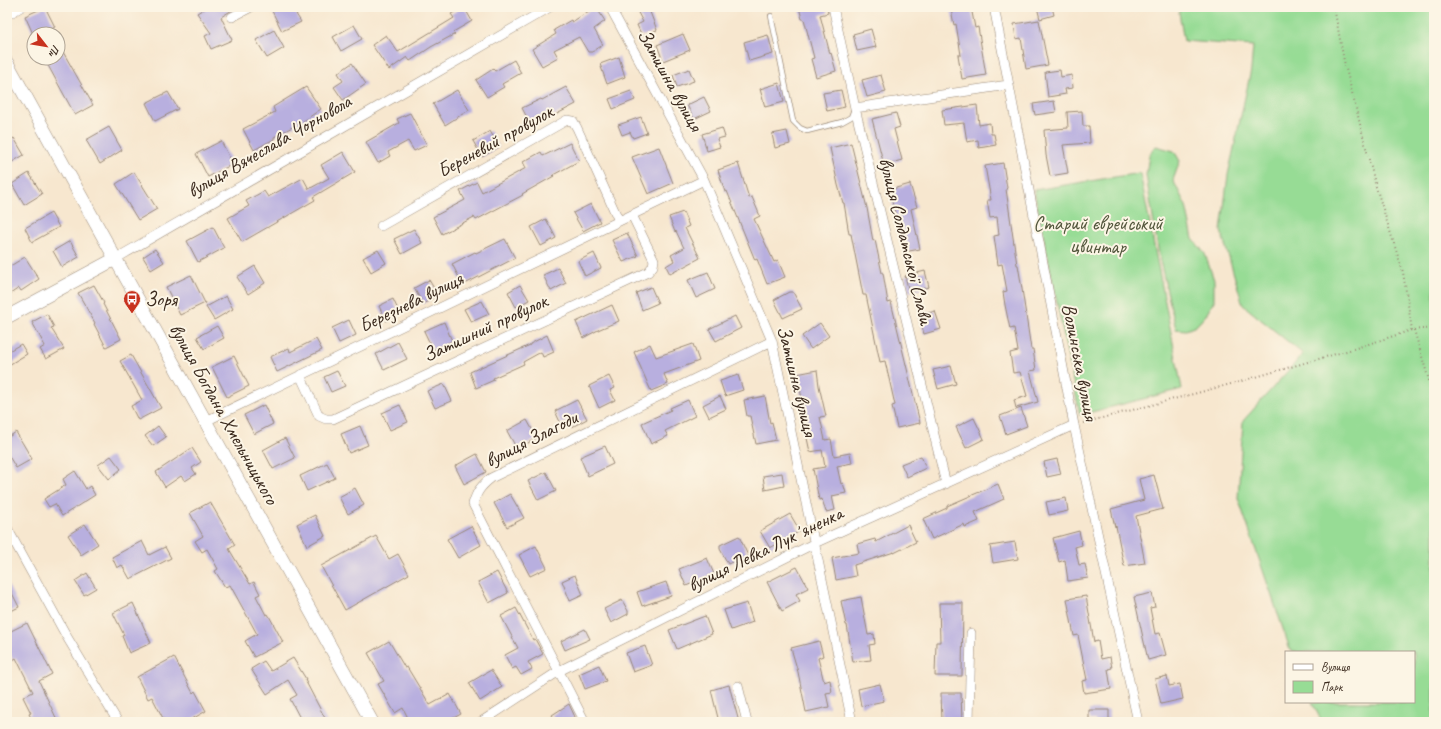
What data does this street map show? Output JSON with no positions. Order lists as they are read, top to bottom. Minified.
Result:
{"streets":{"main road":["вулиця Вячеслава Чорновола","вулиця Богдана Хмельницького"],"street":["Затишна вулиця","Береневий провулок","вулиця Солдатської Слави","Березнева вулиця","Затишний провулок","Волинська вулиця","вулиця Злагоди","вулиця Левка Лукʼяненка"]},"crossings":[["Затишна вулиця","Березнева вулиця"],["Затишна вулиця","вулиця Злагоди"],["Затишна вулиця","вулиця Левка Лукʼяненка"],["Береневий провулок","Березнева вулиця"],["вулиця Вячеслава Чорновола","вулиця Богдана Хмельницького"],["вулиця Солдатської Слави","вулиця Левка Лукʼяненка"],["Березнева вулиця","Затишний провулок"],["Березнева вулиця","вулиця Богдана Хмельницького"],["Волинська вулиця","вулиця Левка Лукʼяненка"],["вулиця Злагоди","вулиця Левка Лукʼяненка"]],"parks":["Старий єврейський цвинтар"],"places":{"bus stop":["Зоря"]},"legend":["Вулиця","Парк"],"north":"bottom right"}
